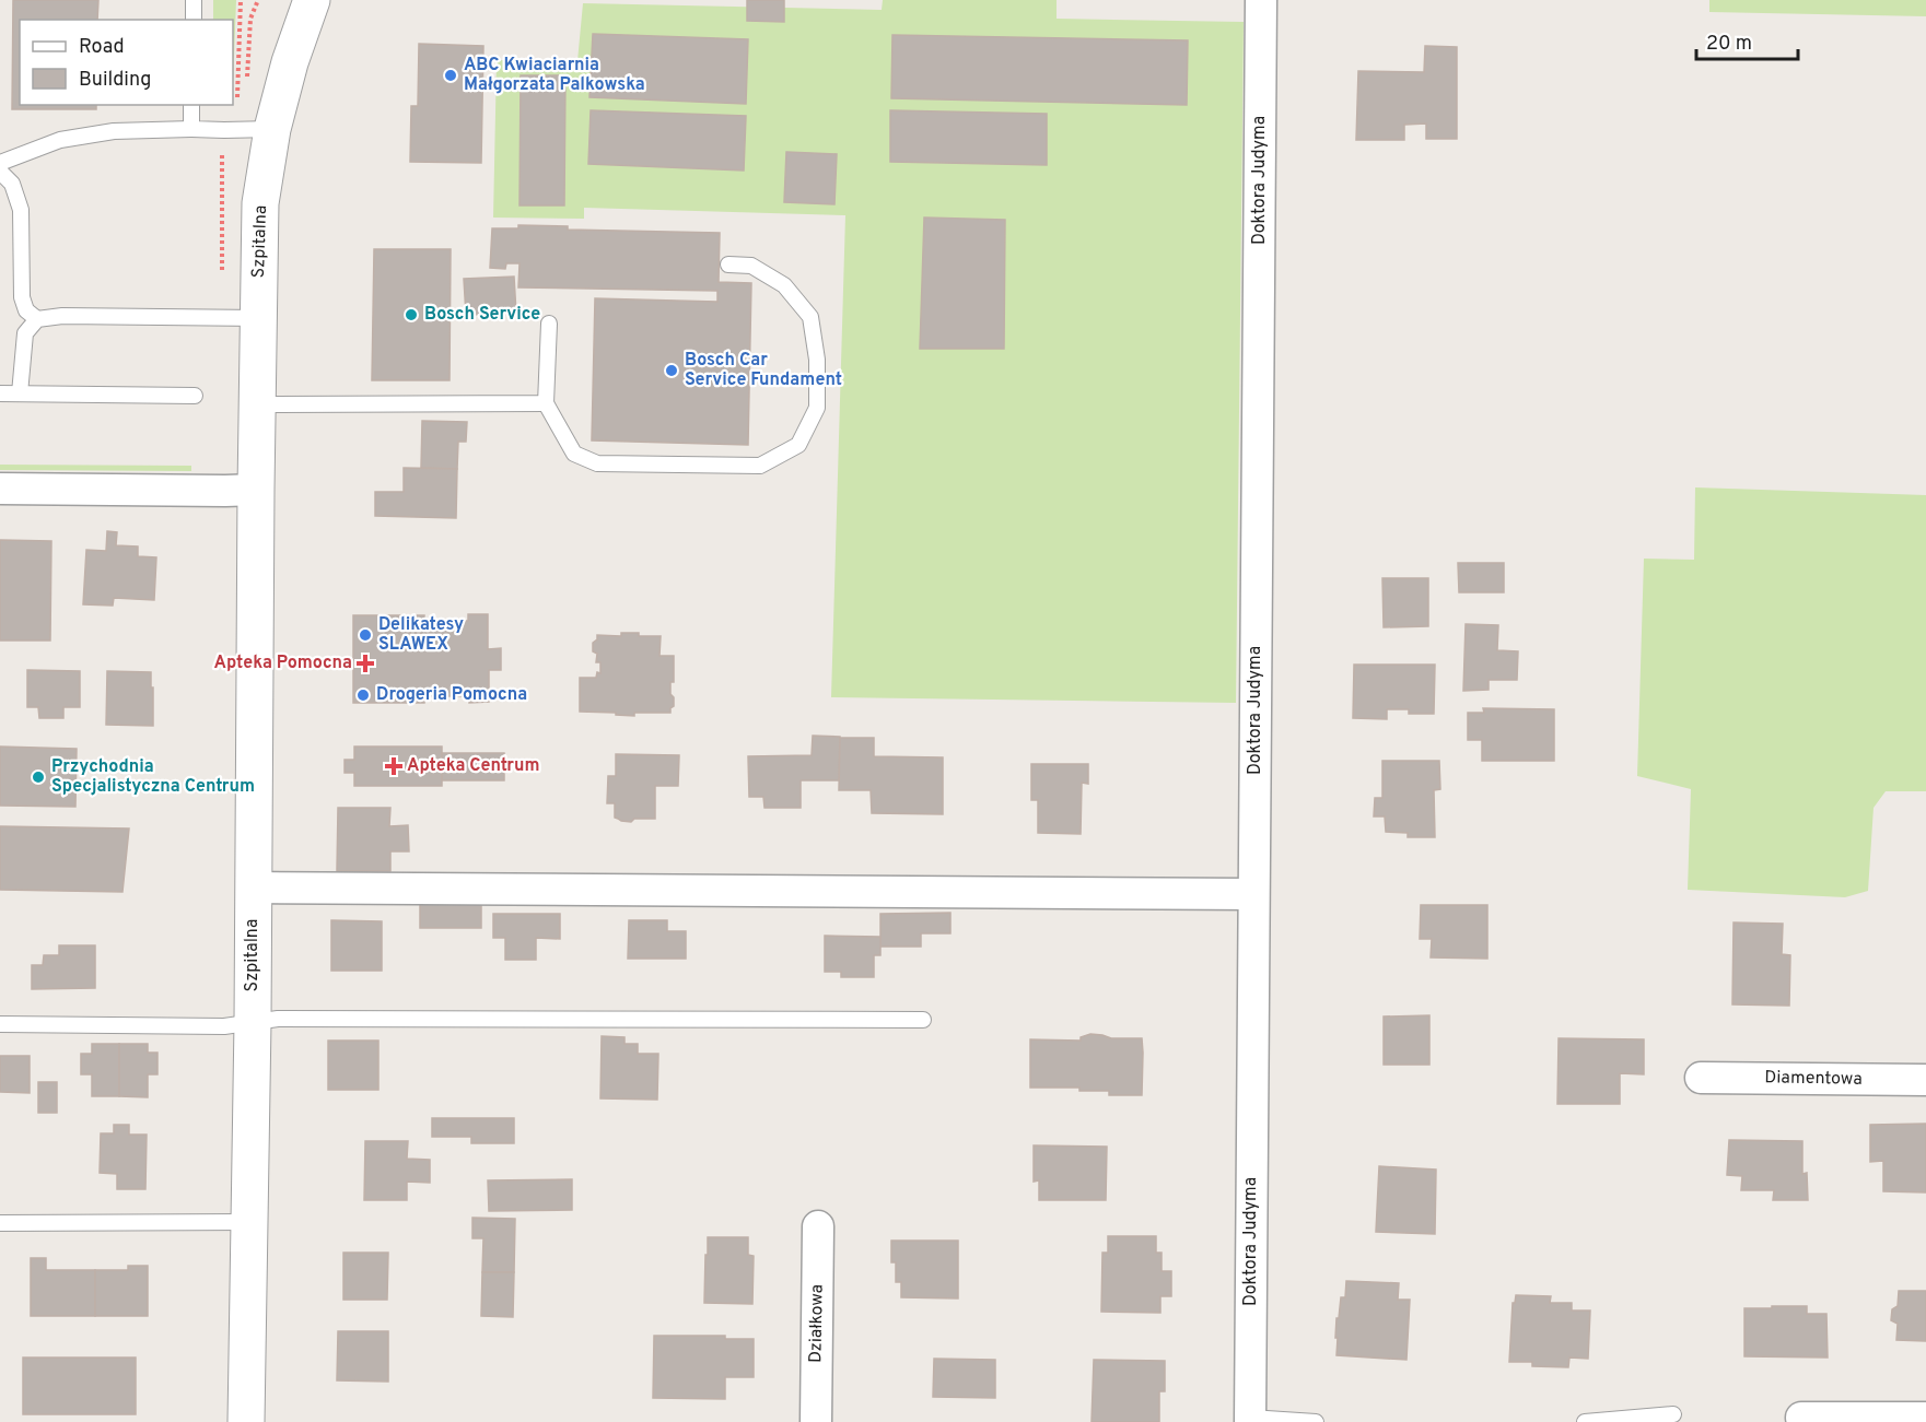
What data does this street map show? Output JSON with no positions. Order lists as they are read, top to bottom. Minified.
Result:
{"streets":{"street":["Doktora Judyma","Szpitalna","Diamentowa","Działkowa"]},"places":{"other":["ABC Kwiaciarnia Małgorzata Palkowska","Bosch Service","Bosch Car Service Fundament","Delikatesy SLAWEX","Drogeria Pomocna","Przychodnia Specjalistyczna Centrum"],"health":["Apteka Pomocna","Apteka Centrum"]},"legend":["Road","Building"],"scale_bar":"20 m"}
